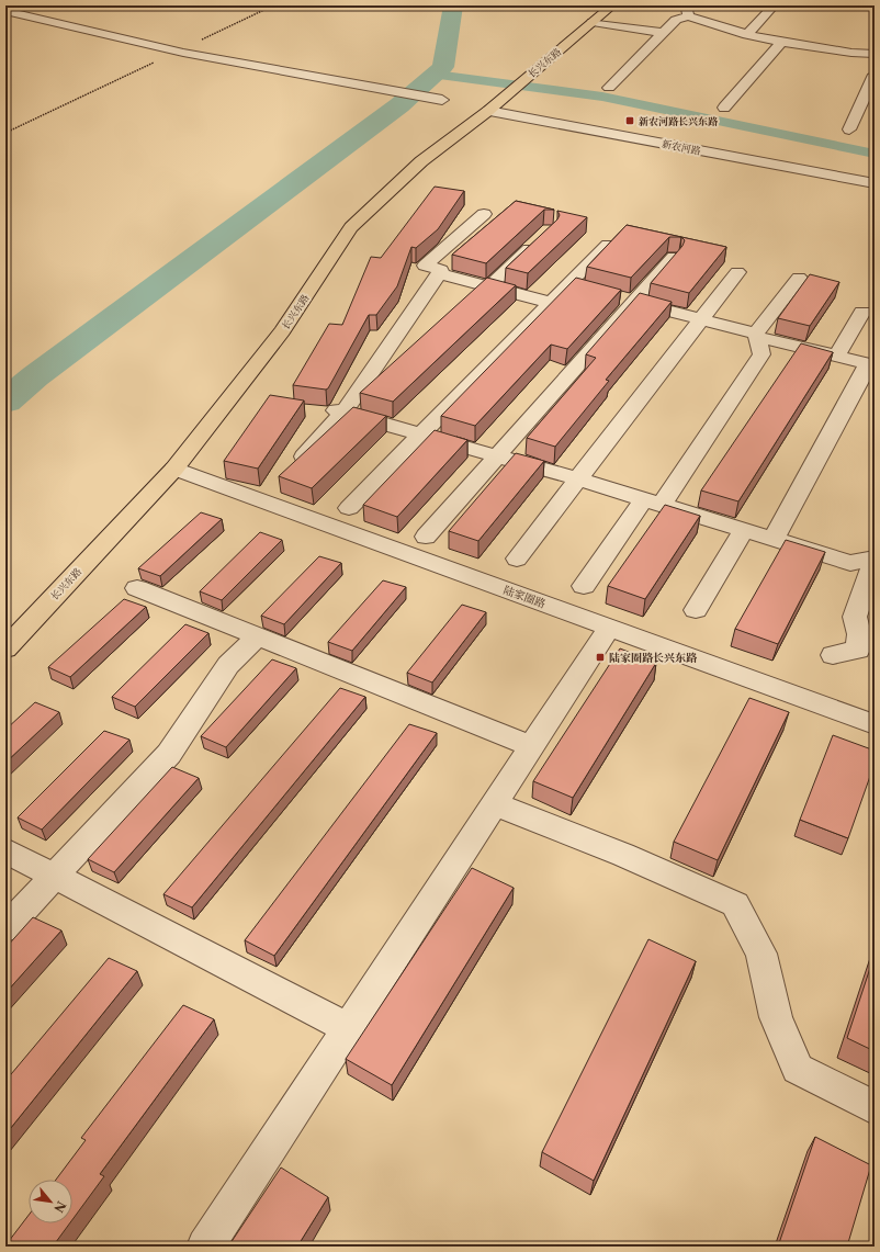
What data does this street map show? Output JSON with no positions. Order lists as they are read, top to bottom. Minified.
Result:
{"streets":{"main road":["长兴东路"],"street":["新农河路","陆家圈路"]},"crossings":[["长兴东路","新农河路"],["长兴东路","陆家圈路"]],"places":{"transit":["新农河路长兴东路","陆家圈路长兴东路"]},"north":"bottom right"}
